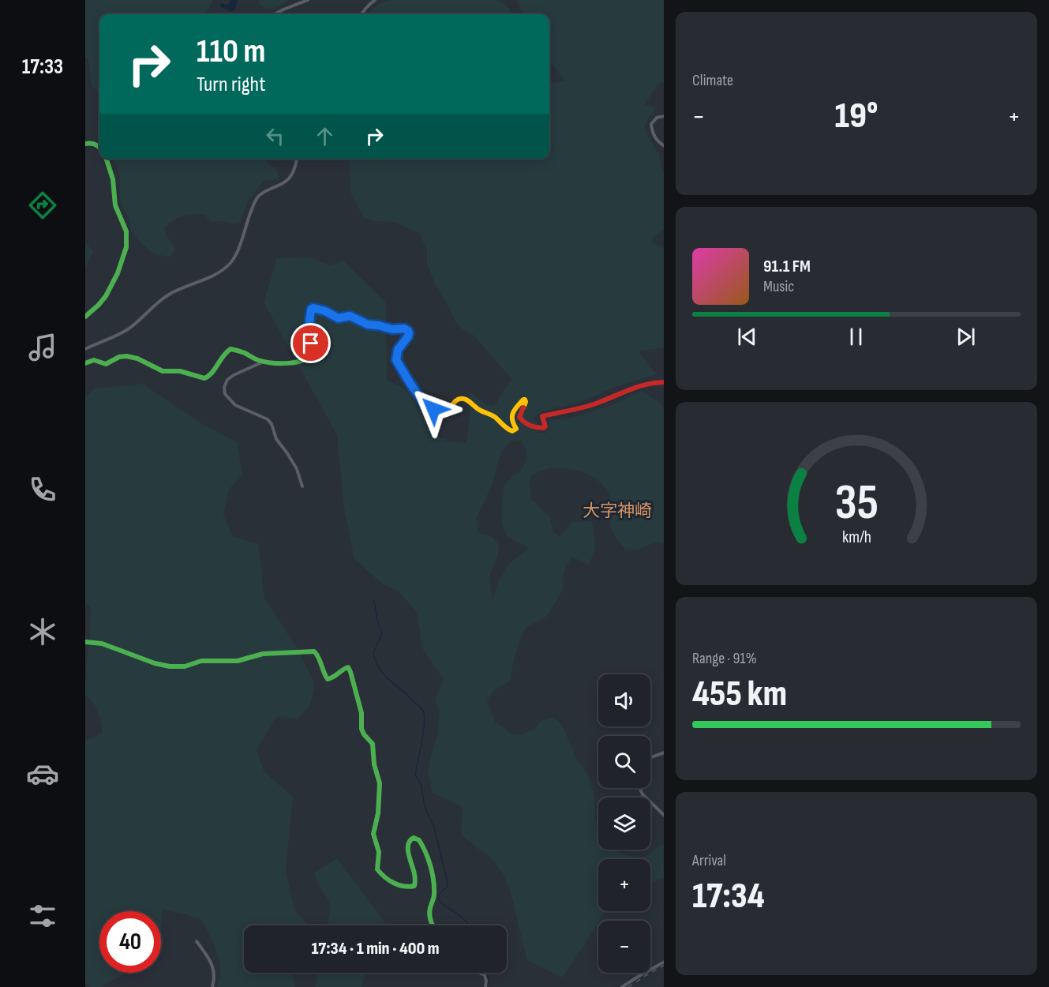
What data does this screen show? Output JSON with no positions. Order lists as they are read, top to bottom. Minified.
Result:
{"districts":["大字神崎"],"page":{"tabs":"17:33","tile":["Climate",["Range · 91%","455 km"],["Arrival","17:34"]],"turn":["110 m","Turn right"],"heat":["−","19°","+"],"song":["91.1 FM","Music"],"map_buttons":["+","−"],"limit":"40","trip":"17:34 · 1 min · 400 m","gauge":["35","km/h"]}}
